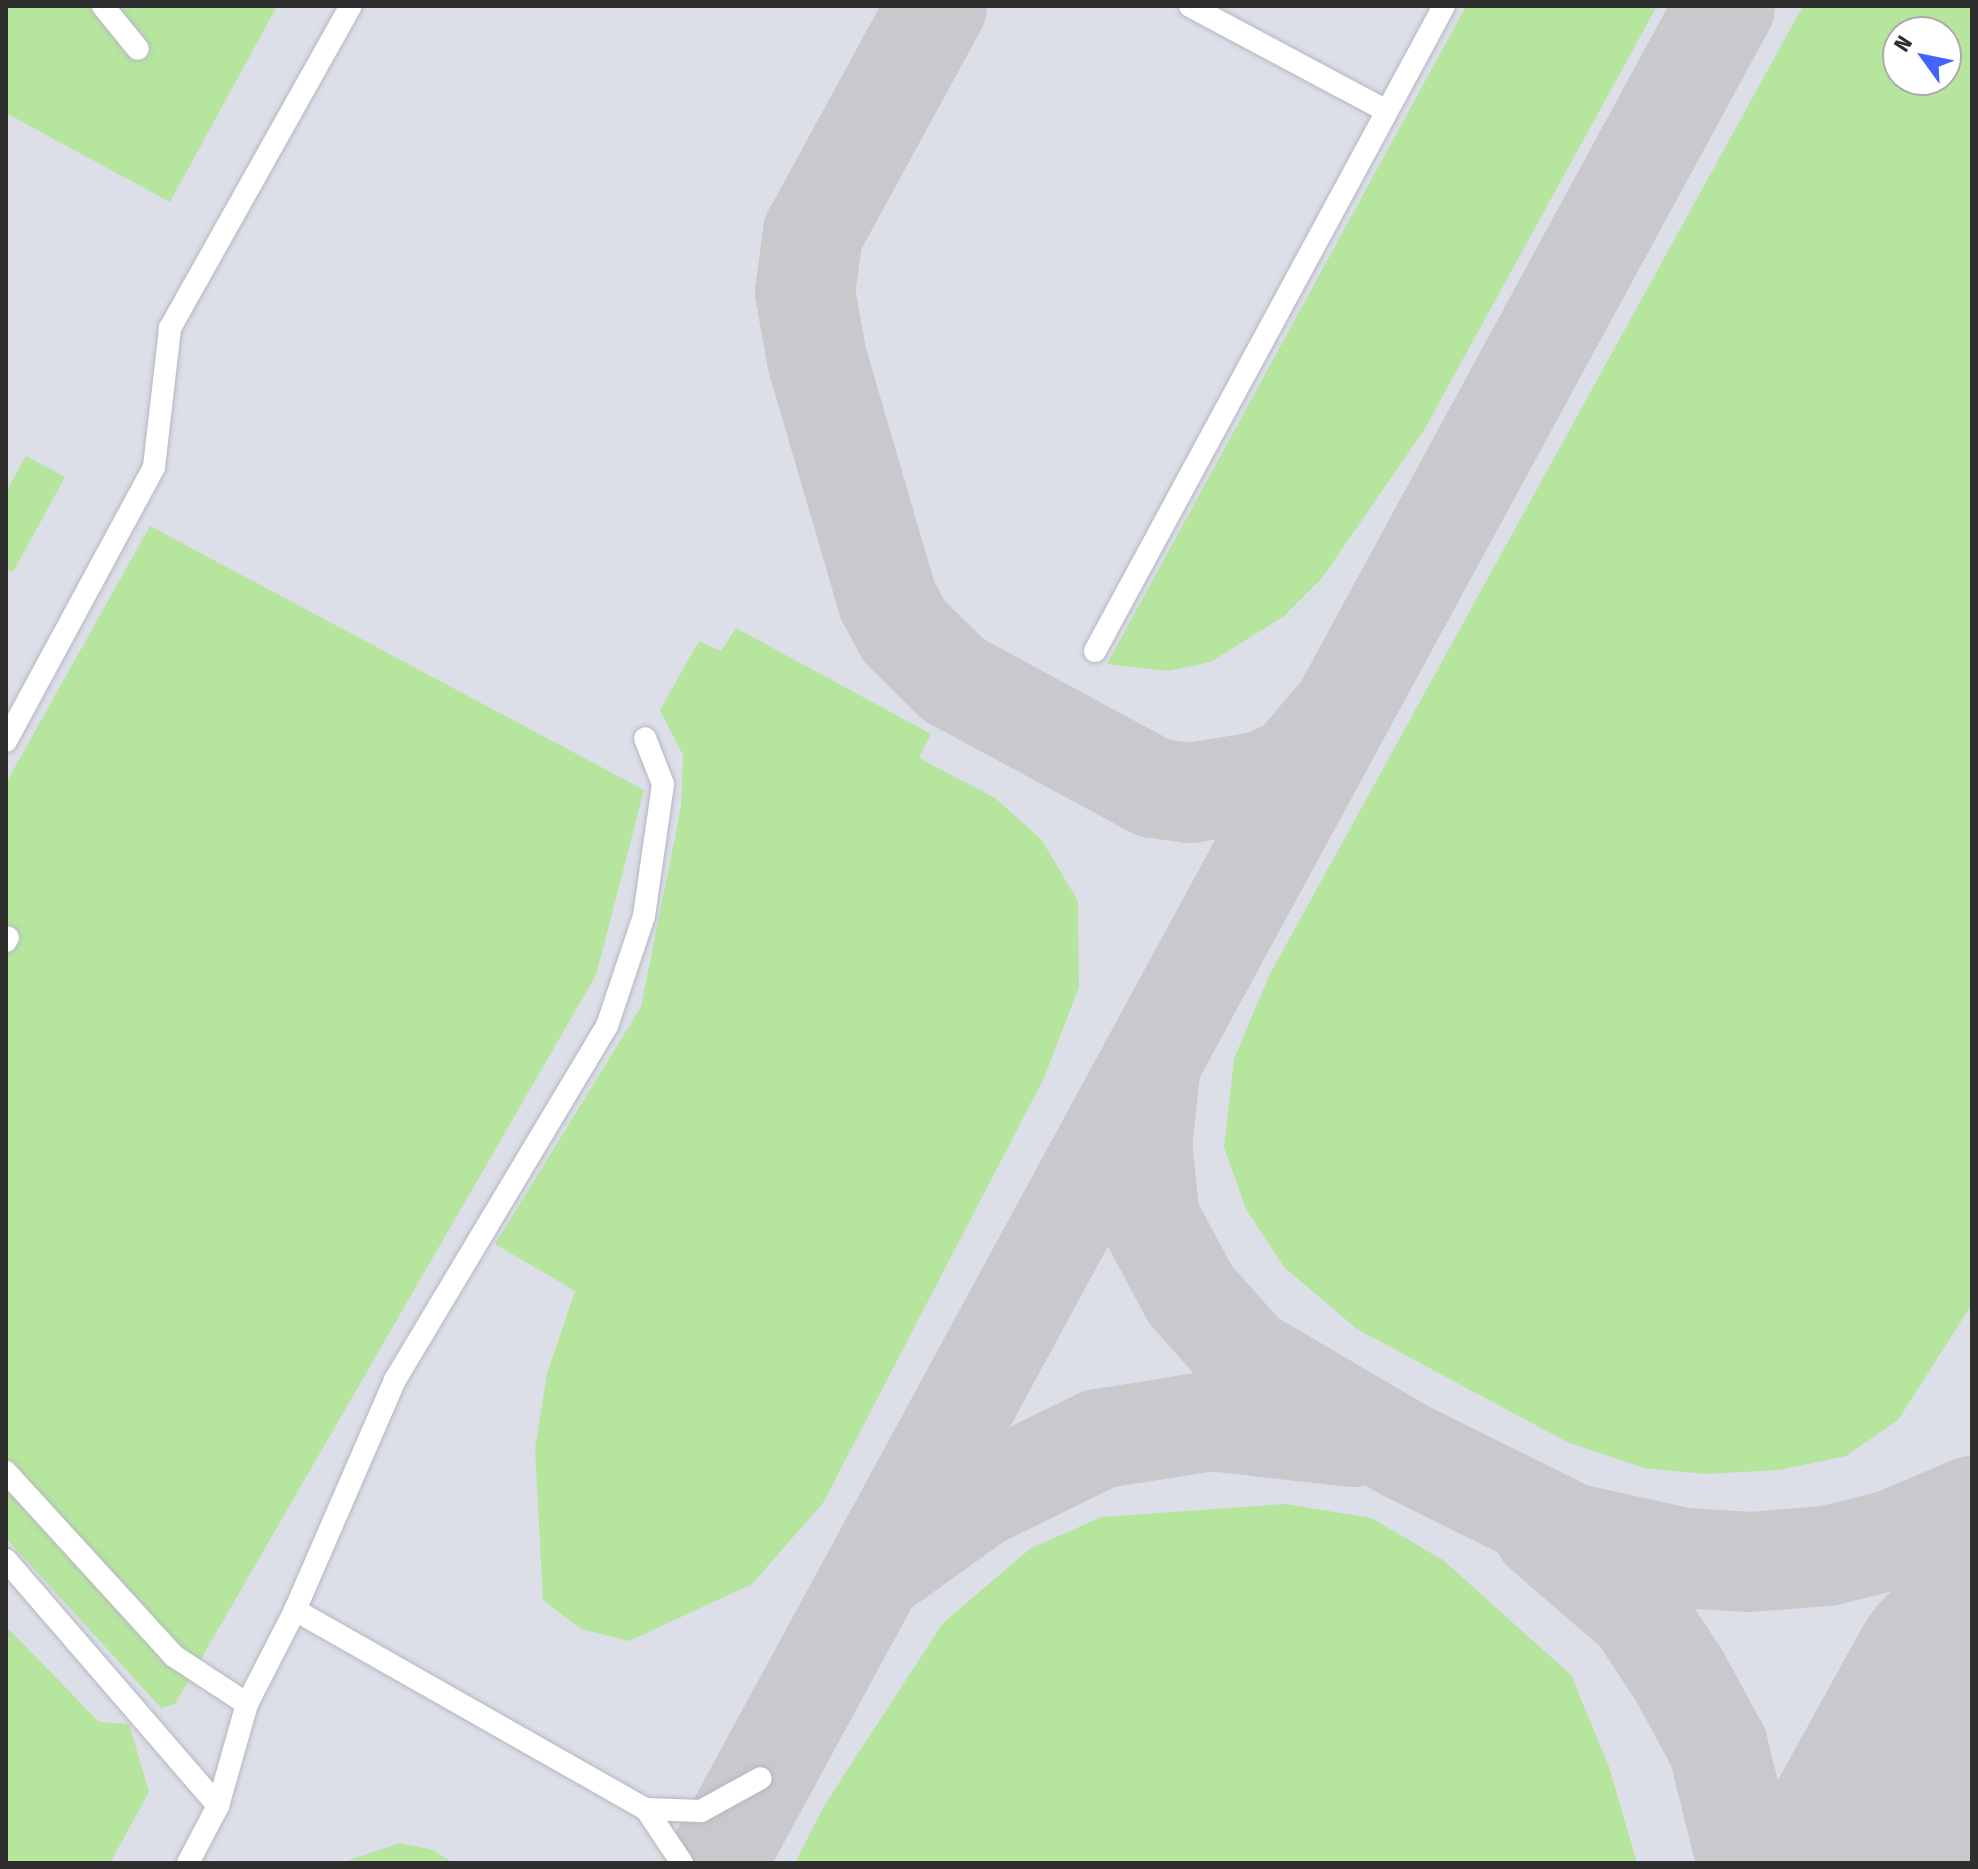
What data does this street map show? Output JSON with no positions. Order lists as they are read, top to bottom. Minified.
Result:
{"north":"top left"}
